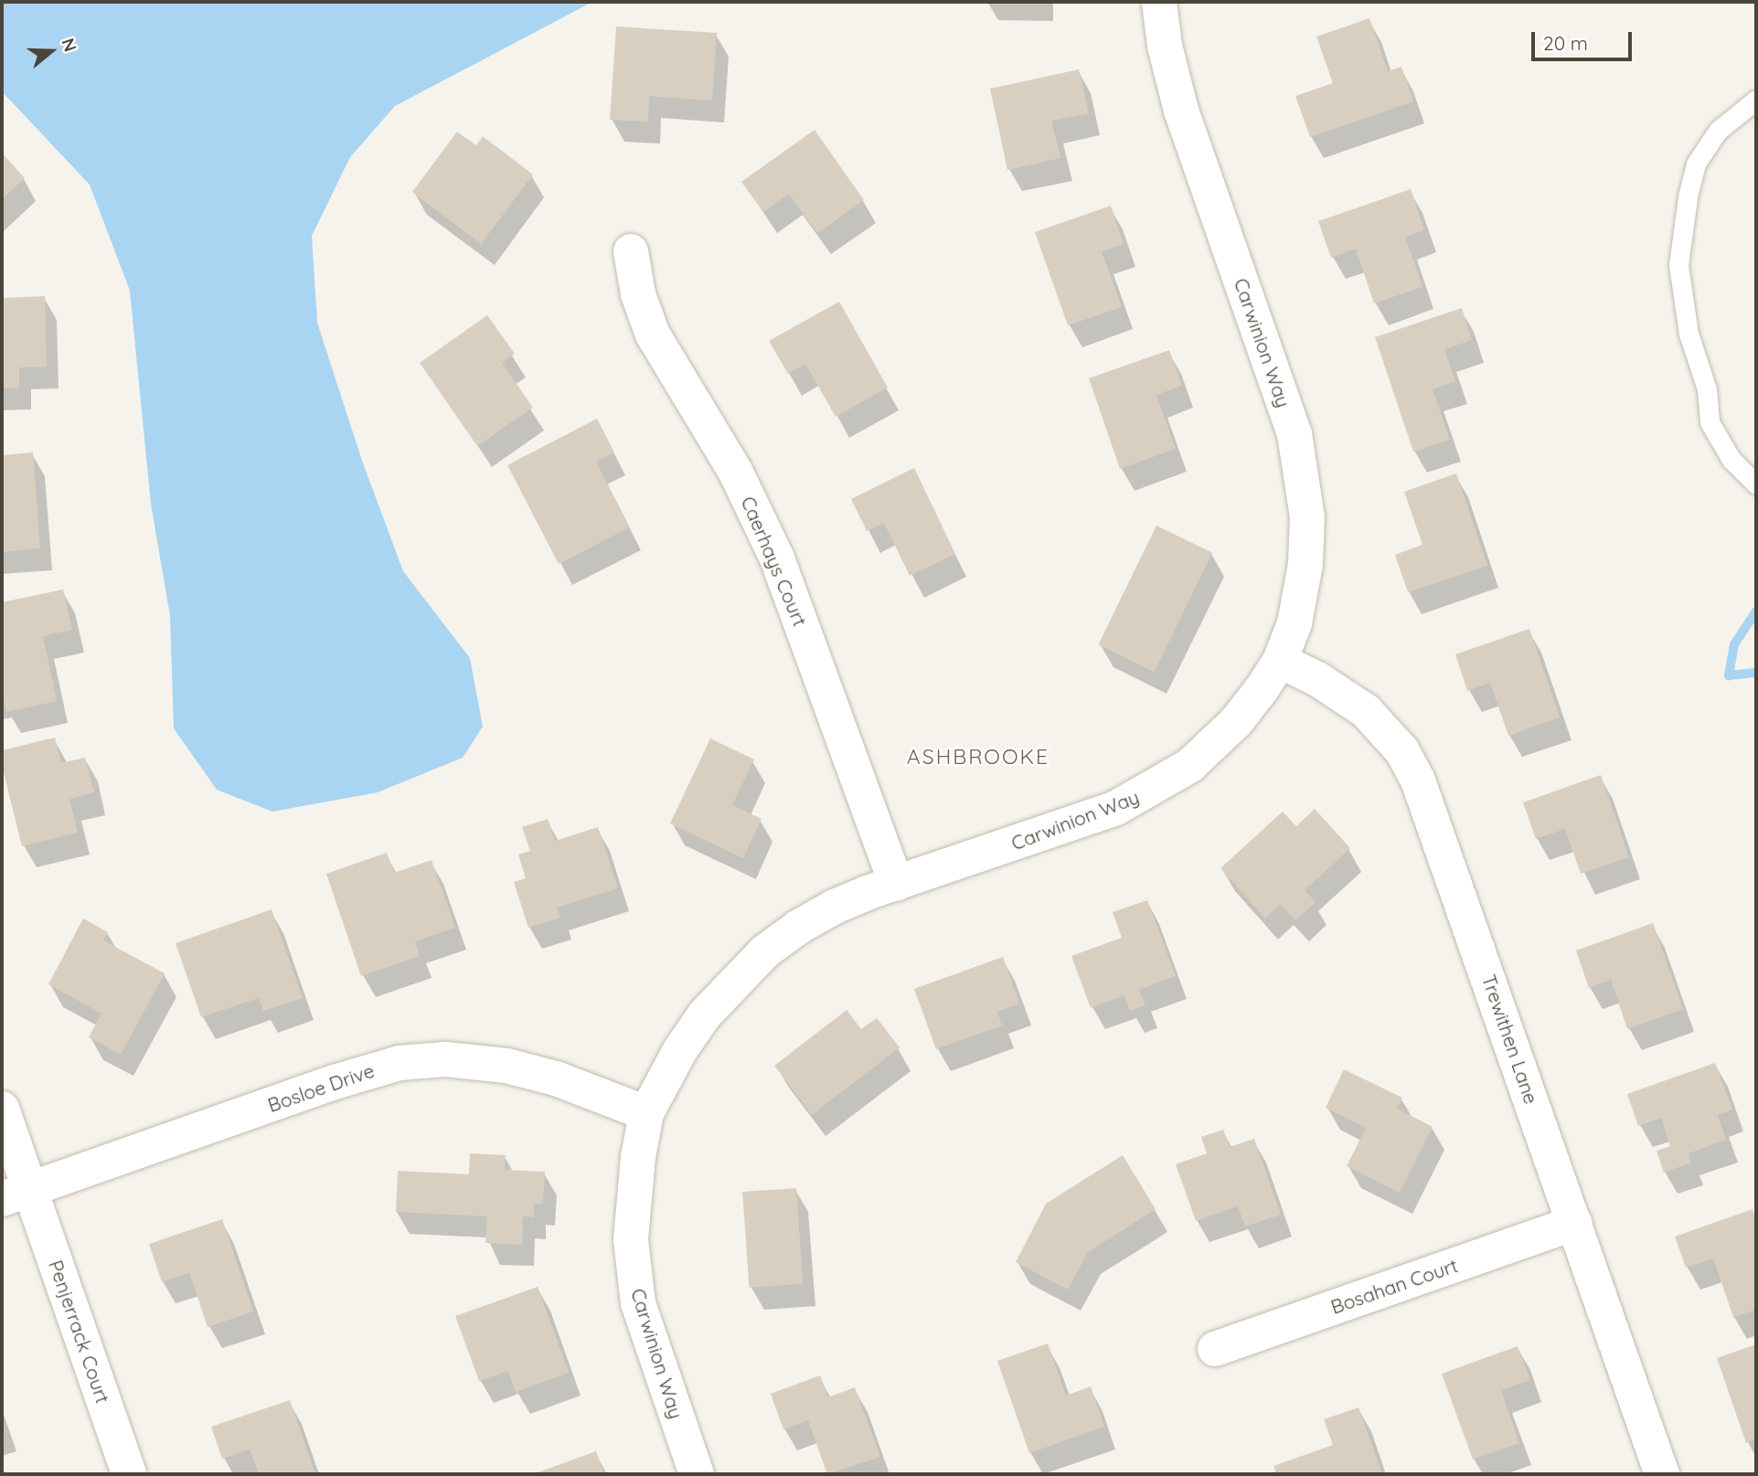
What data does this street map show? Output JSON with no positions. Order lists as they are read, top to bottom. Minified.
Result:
{"streets":{"street":["Carwinion Way","Caerhays Court","Trewithen Lane","Bosloe Drive","Bosahan Court","Penjerrack Court"]},"crossings":[["Carwinion Way","Caerhays Court"],["Carwinion Way","Trewithen Lane"],["Carwinion Way","Bosloe Drive"],["Trewithen Lane","Bosahan Court"],["Bosloe Drive","Penjerrack Court"]],"districts":["ASHBROOKE"],"scale_bar":"20 m","north":"right"}
